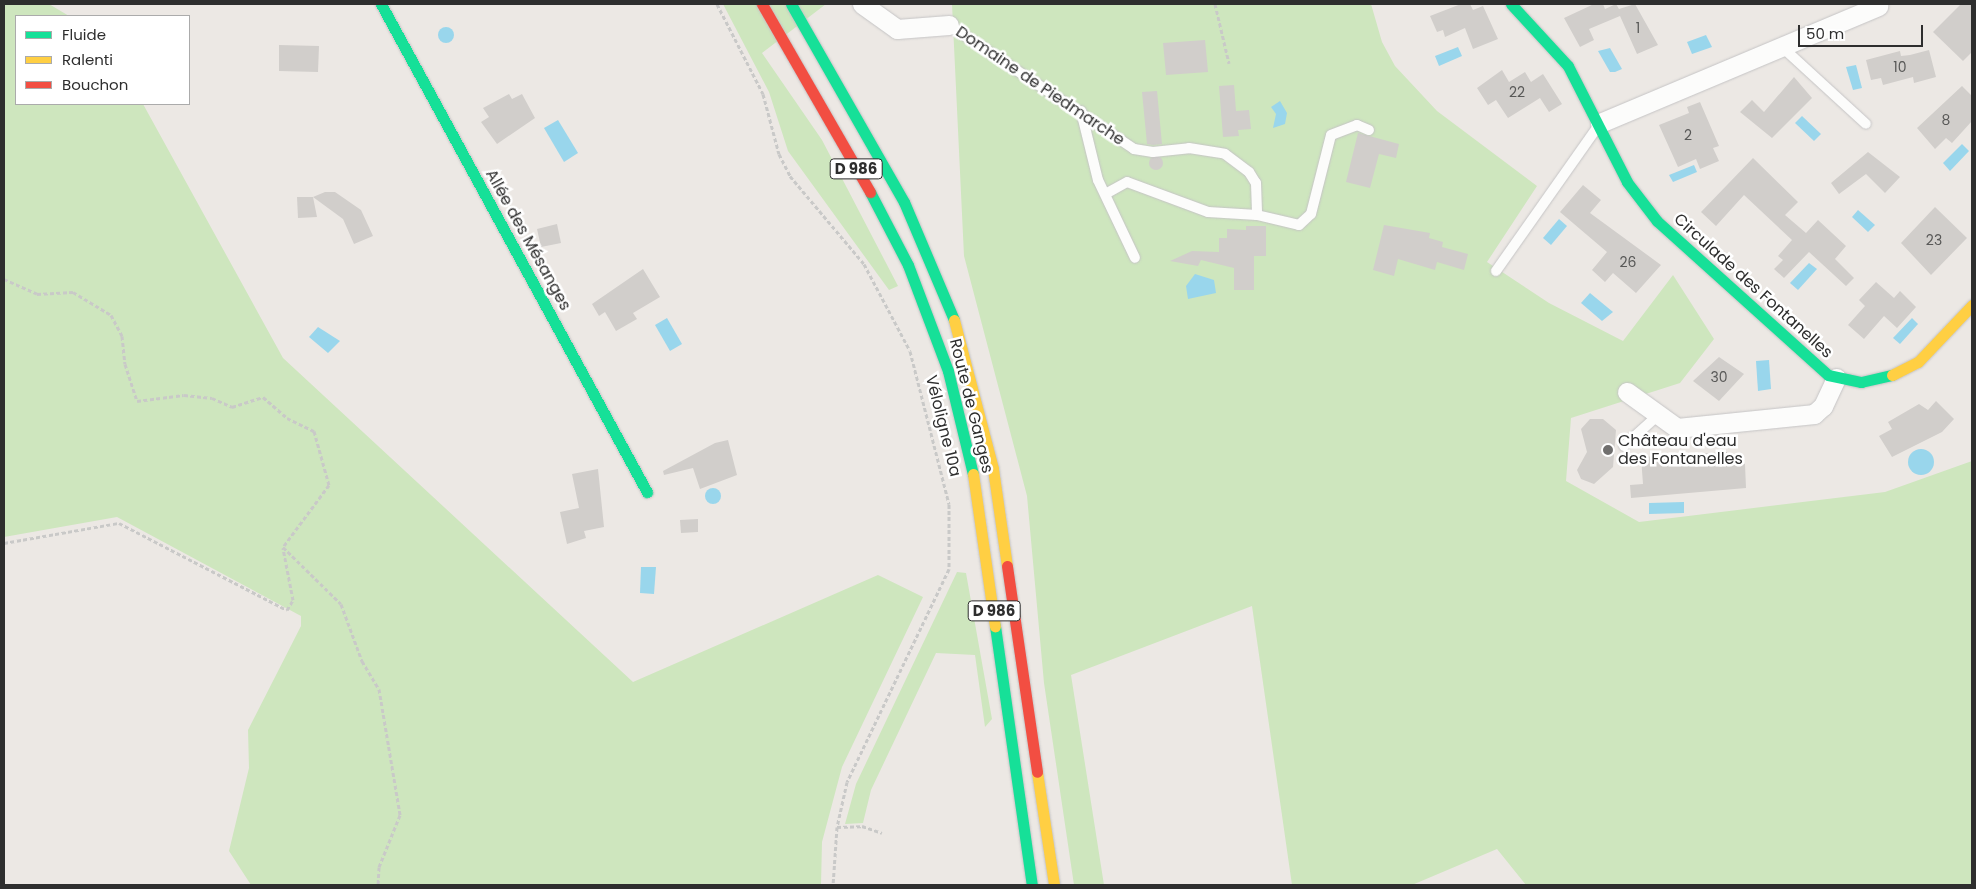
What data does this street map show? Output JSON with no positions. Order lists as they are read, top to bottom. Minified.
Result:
{"streets":{"main road":["D 986","Allée des Mésanges","Circulade des Fontanelles","Route de Ganges"],"lane":["Domaine de Piedmarche"],"path":["Véloligne 10a"]},"places":["Château d'eau des Fontanelles"],"house_numbers":["1","10","22","8","2","23","26","30"],"legend":["Fluide","Ralenti","Bouchon"],"scale_bar":"50 m"}
